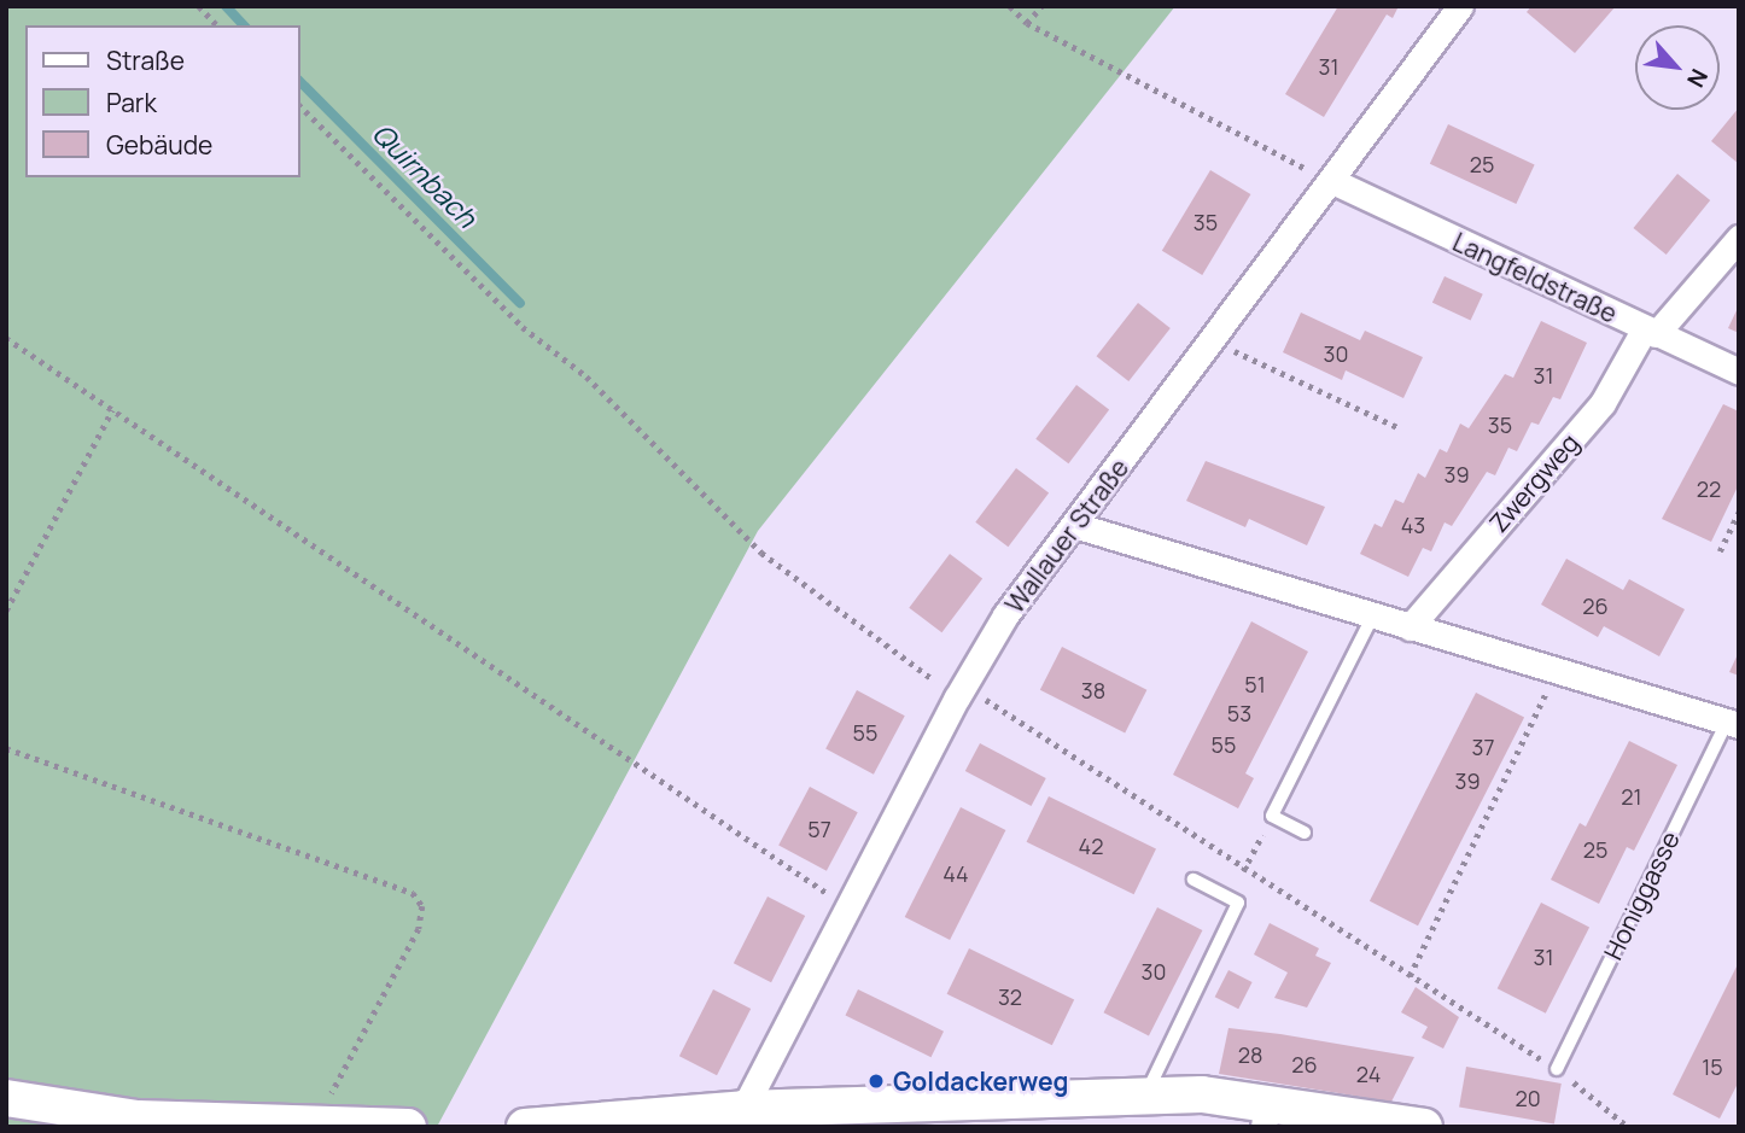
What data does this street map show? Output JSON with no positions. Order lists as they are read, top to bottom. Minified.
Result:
{"streets":{"street":["Langfeldstraße","Zwergweg","Wallauer Straße","Honiggasse"]},"crossings":[["Langfeldstraße","Zwergweg"],["Langfeldstraße","Wallauer Straße"],["Zwergweg","Honiggasse"],["Wallauer Straße","Honiggasse"]],"water":["Quirnbach"],"places":["Goldackerweg"],"house_numbers":["31","25","35","30","31","35","39","22","43","26","51","38","53","55","55","37","39","21","57","42","25","44","31","30","32","28","26","15","24","20"],"legend":["Straße","Park","Gebäude"],"north":"bottom right"}
